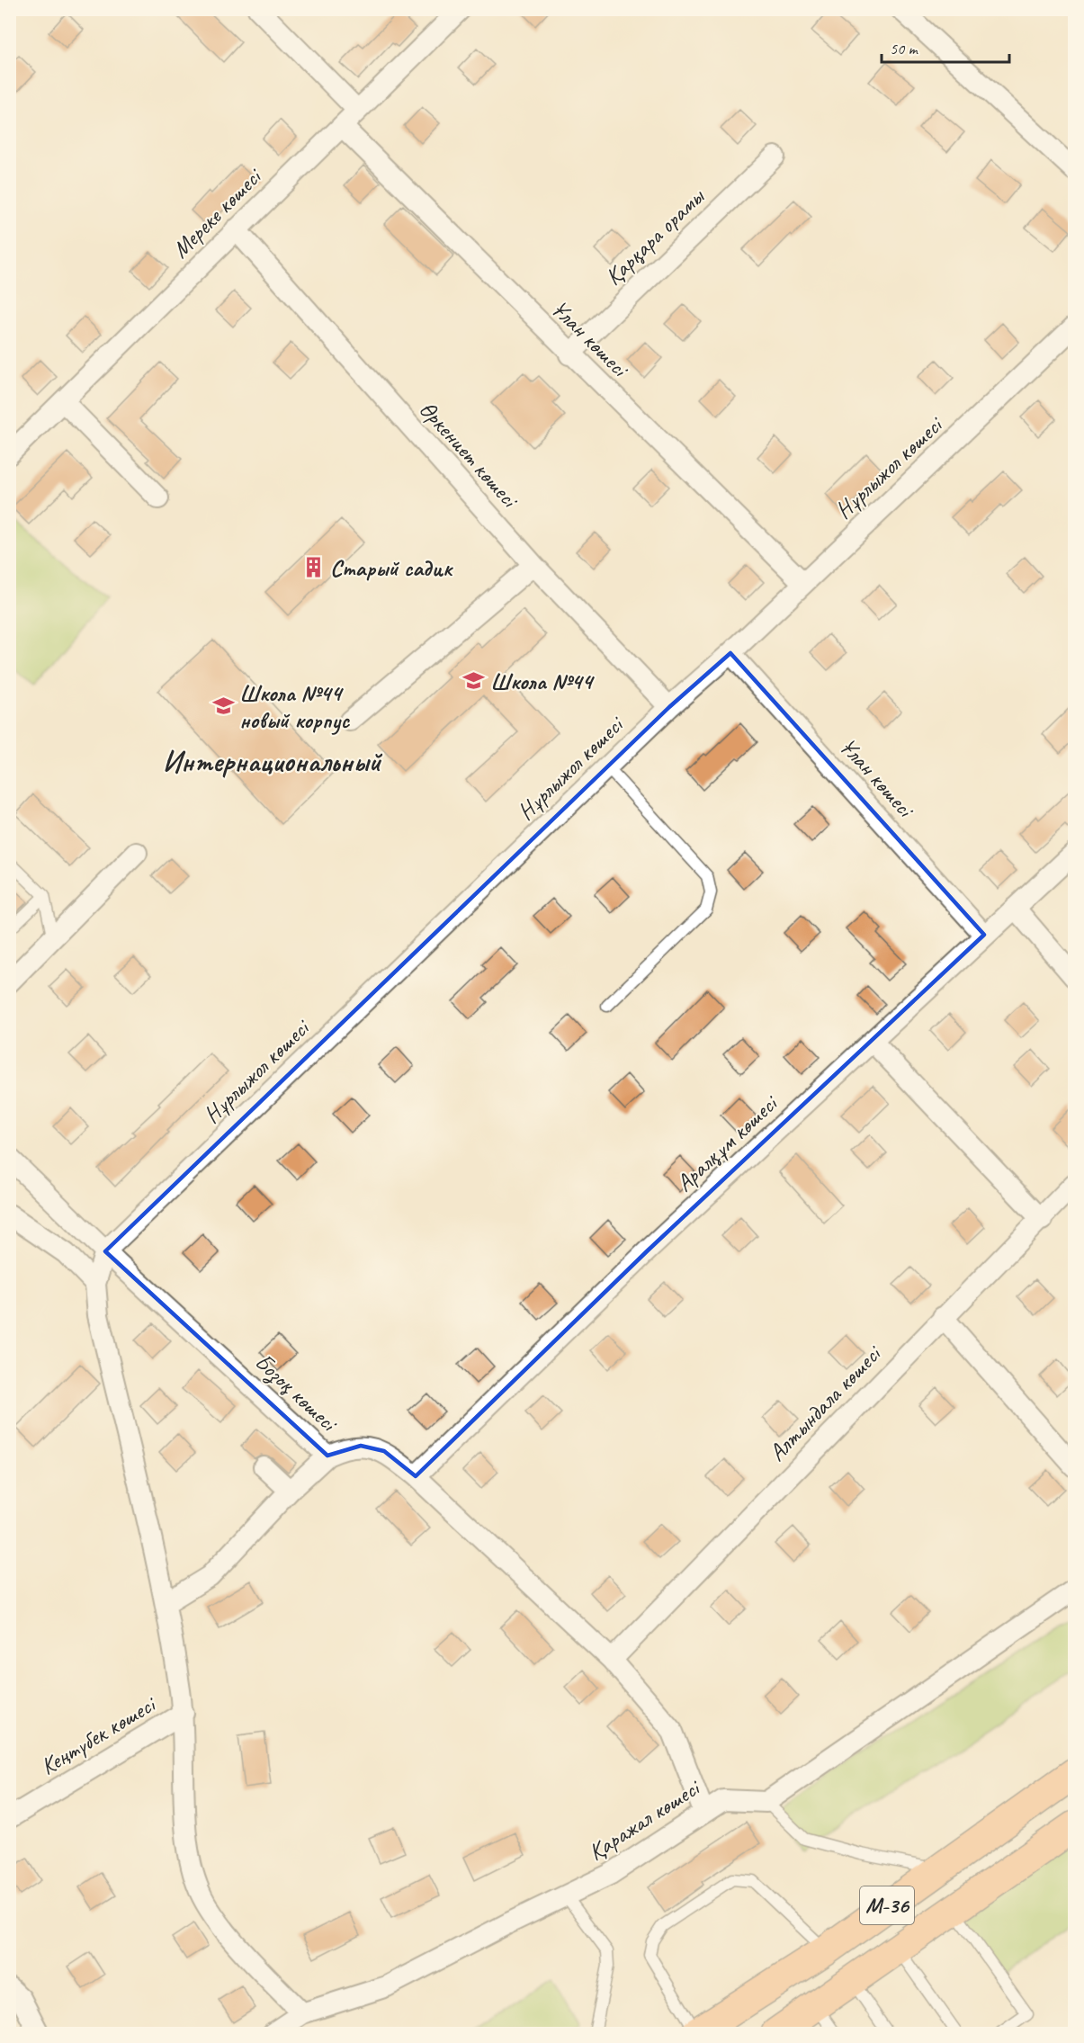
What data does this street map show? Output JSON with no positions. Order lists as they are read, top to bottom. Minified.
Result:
{"streets":{"main road":["M-36"],"street":["Мереке көшесі","Қарқара орамы","Ұлан көшесі","Өркениет көшесі","Нұрлыжол көшесі","Аралқұм көшесі","Бозоқ көшесі","Алтындала көшесі","Кеңтүбек көшесі","Қаражал көшесі"]},"crossings":[["Мереке көшесі","Ұлан көшесі"],["Мереке көшесі","Өркениет көшесі"],["Қарқара орамы","Ұлан көшесі"],["Ұлан көшесі","Нұрлыжол көшесі"],["Ұлан көшесі","Аралқұм көшесі"],["Өркениет көшесі","Нұрлыжол көшесі"],["Нұрлыжол көшесі","Бозоқ көшесі"],["Аралқұм көшесі","Бозоқ көшесі"],["Бозоқ көшесі","Алтындала көшесі"],["Бозоқ көшесі","Қаражал көшесі"]],"districts":["Интернациональный"],"places":{"building":["Старый садик"],"school or university":["Школа №44","Школа №44 новый корпус"]},"scale_bar":"50 m"}
